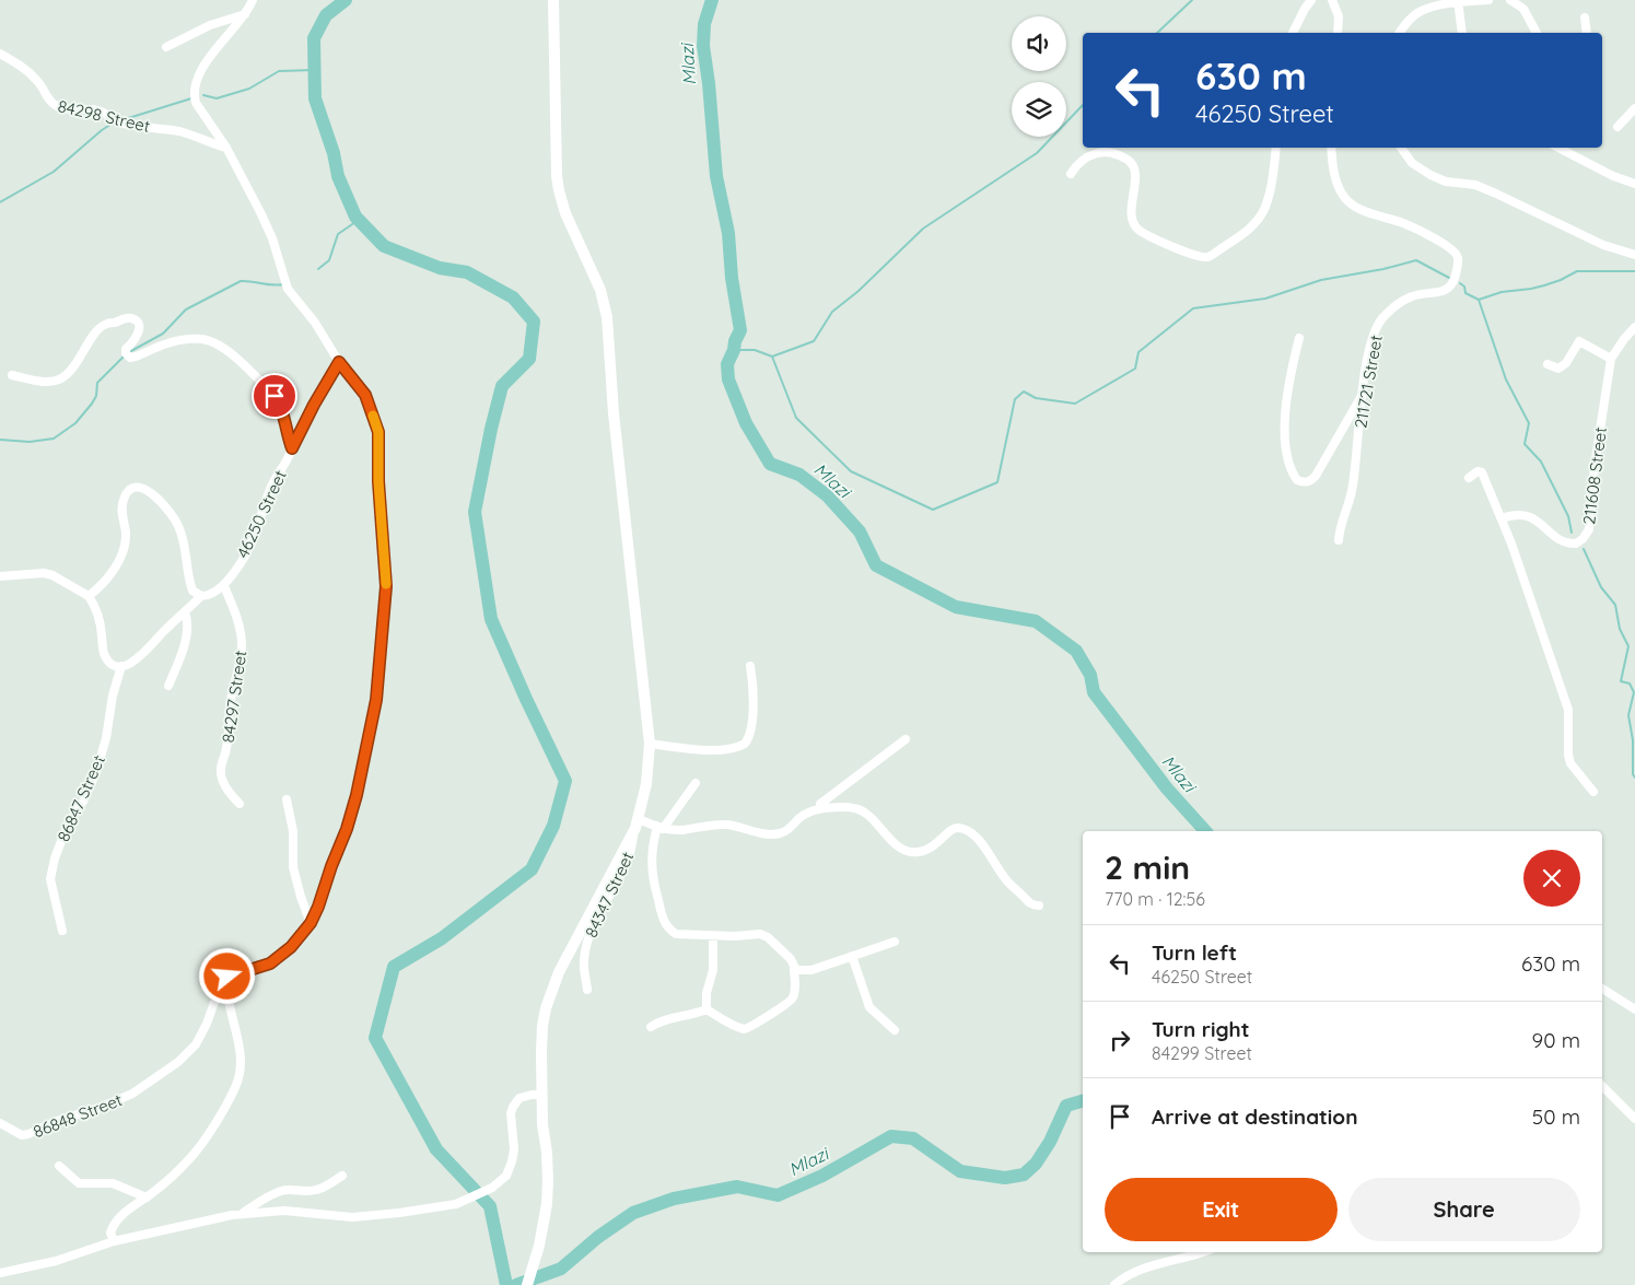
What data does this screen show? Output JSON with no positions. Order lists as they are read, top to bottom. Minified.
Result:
{"streets":{"street":["84298 Street","211721 Street","211608 Street","46250 Street","84297 Street","86847 Street","84347 Street","86848 Street"]},"crossings":[["46250 Street","84297 Street"]],"water":["Mlazi"],"page":{"turn":["630 m","46250 Street"],"heading":["2 min","770 m · 12:56"],"list":[{"name":"Turn left","note":"46250 Street","value":"630 m"},{"name":"Turn right","note":"84299 Street","value":"90 m"},{"name":"Arrive at destination","value":"50 m"}],"buttons":["Exit","Share"]}}
